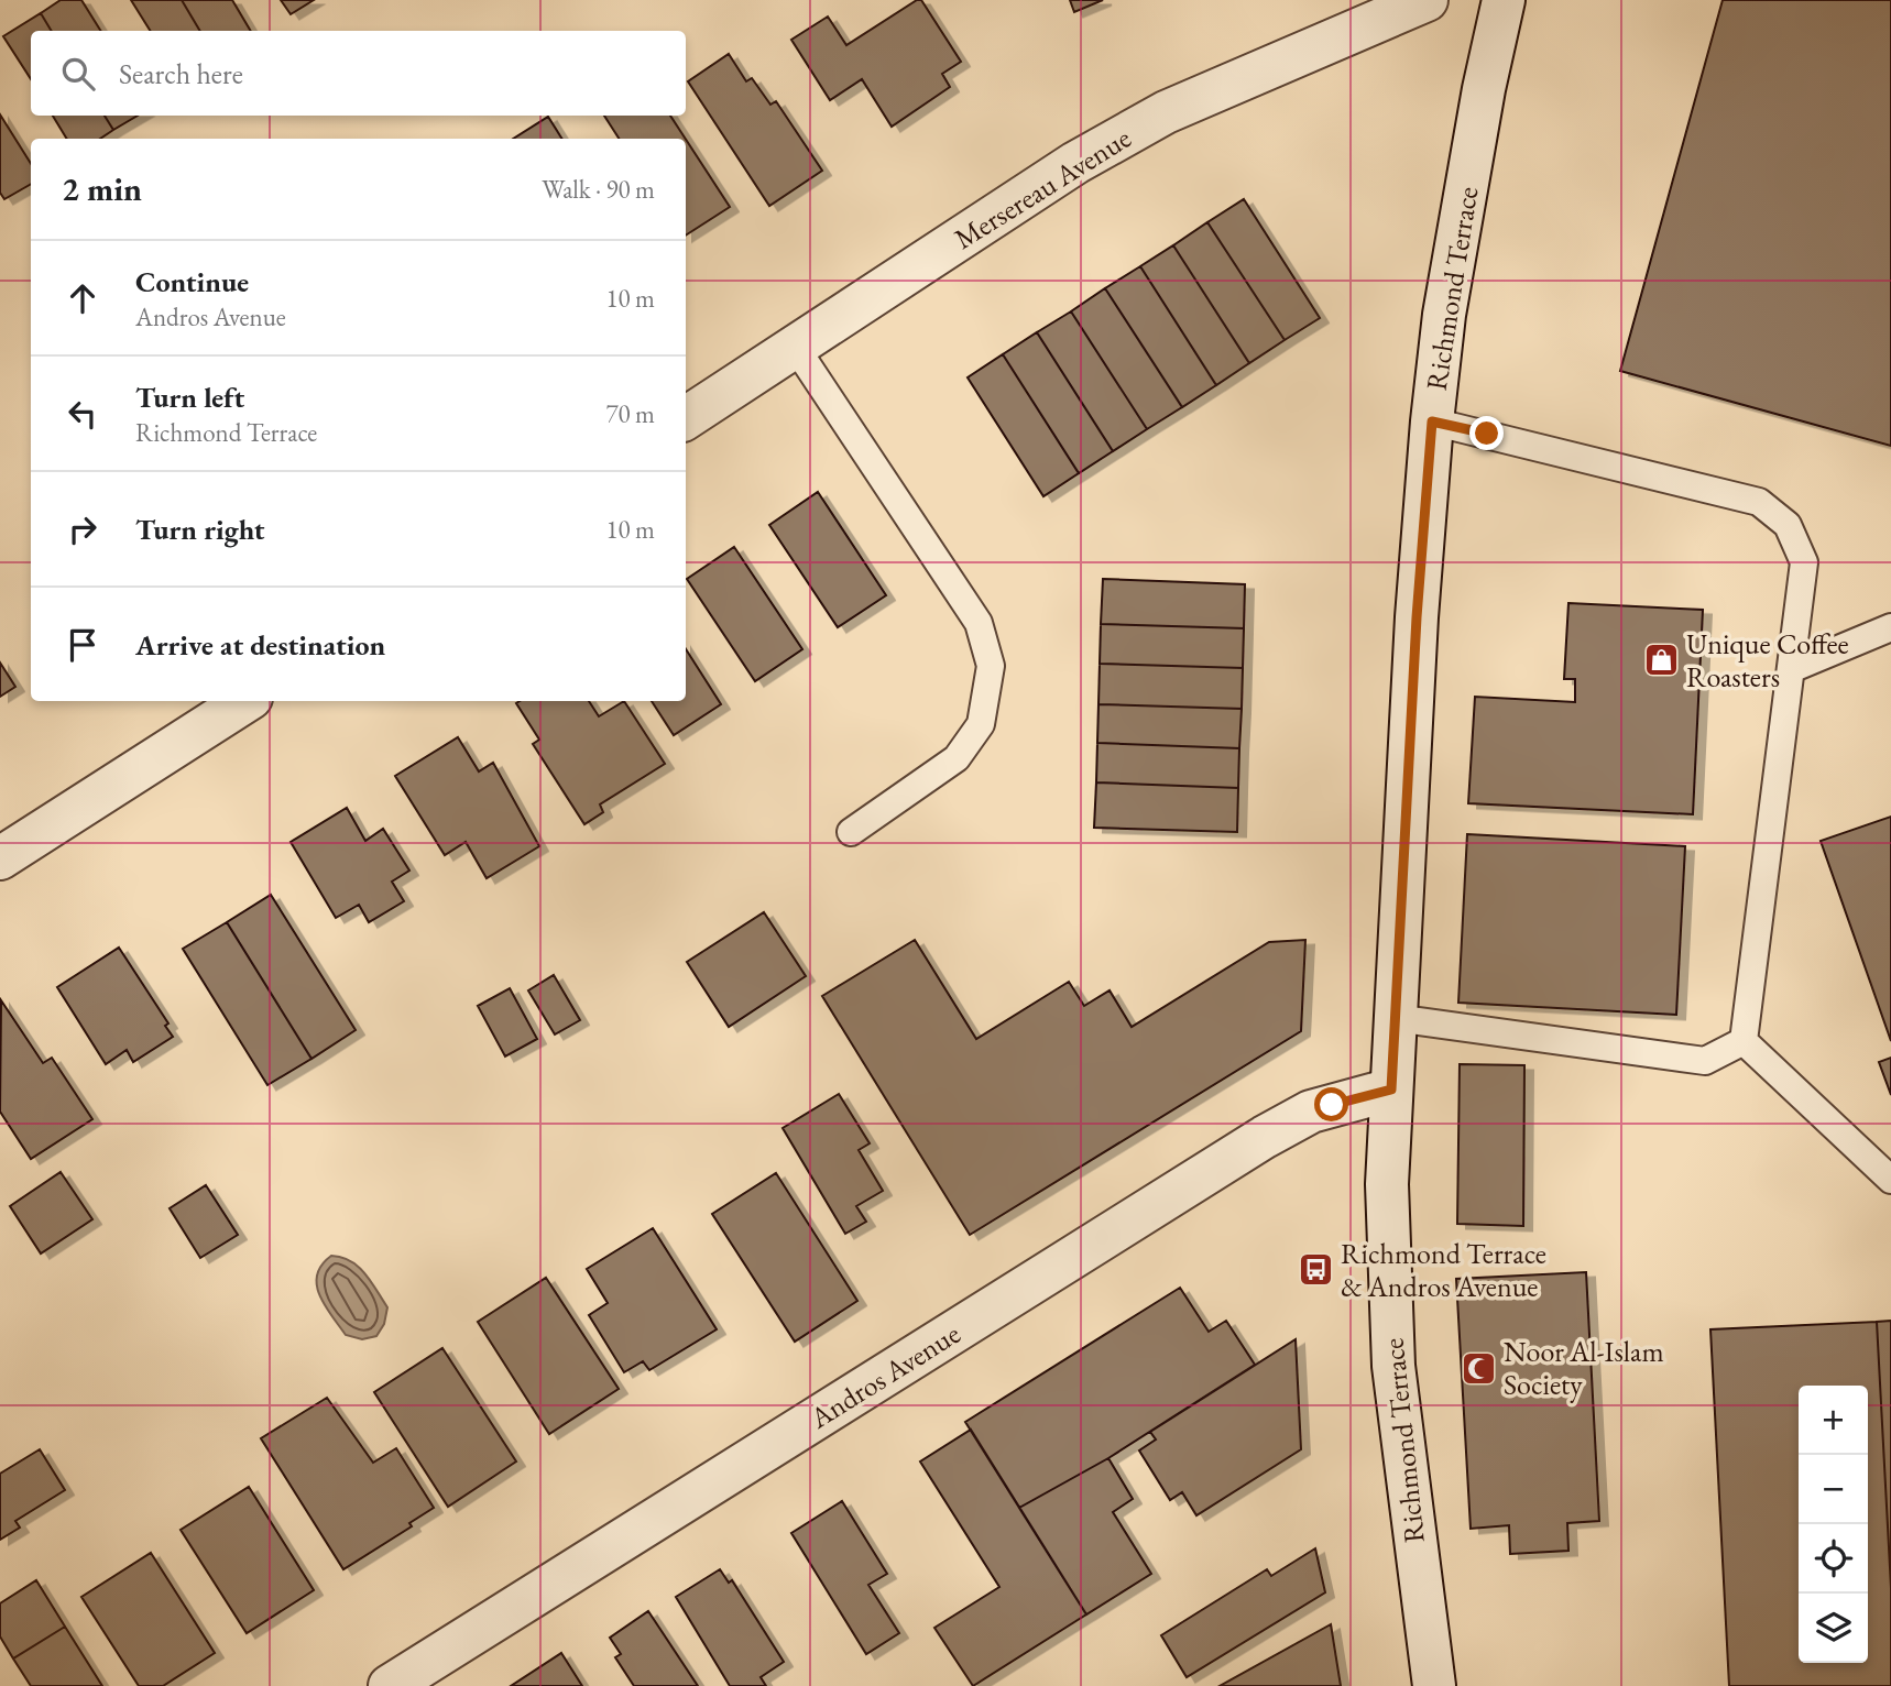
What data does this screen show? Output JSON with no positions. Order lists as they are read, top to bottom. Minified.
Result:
{"streets":{"street":["Mersereau Avenue","Richmond Terrace","Andros Avenue"]},"crossings":[["Richmond Terrace","Andros Avenue"]],"places":{"shop":["Unique Coffee Roasters"],"bus stop":["Richmond Terrace & Andros Avenue"],"mosque":["Noor Al-Islam Society"]},"page":{"search":"Search here","heading":["2 min","Walk · 90 m"],"list":[["Continue","Andros Avenue","10 m"],["Turn left","Richmond Terrace","70 m"],["Turn right","10 m"],"Arrive at destination"],"map_buttons":["+","−"]}}
